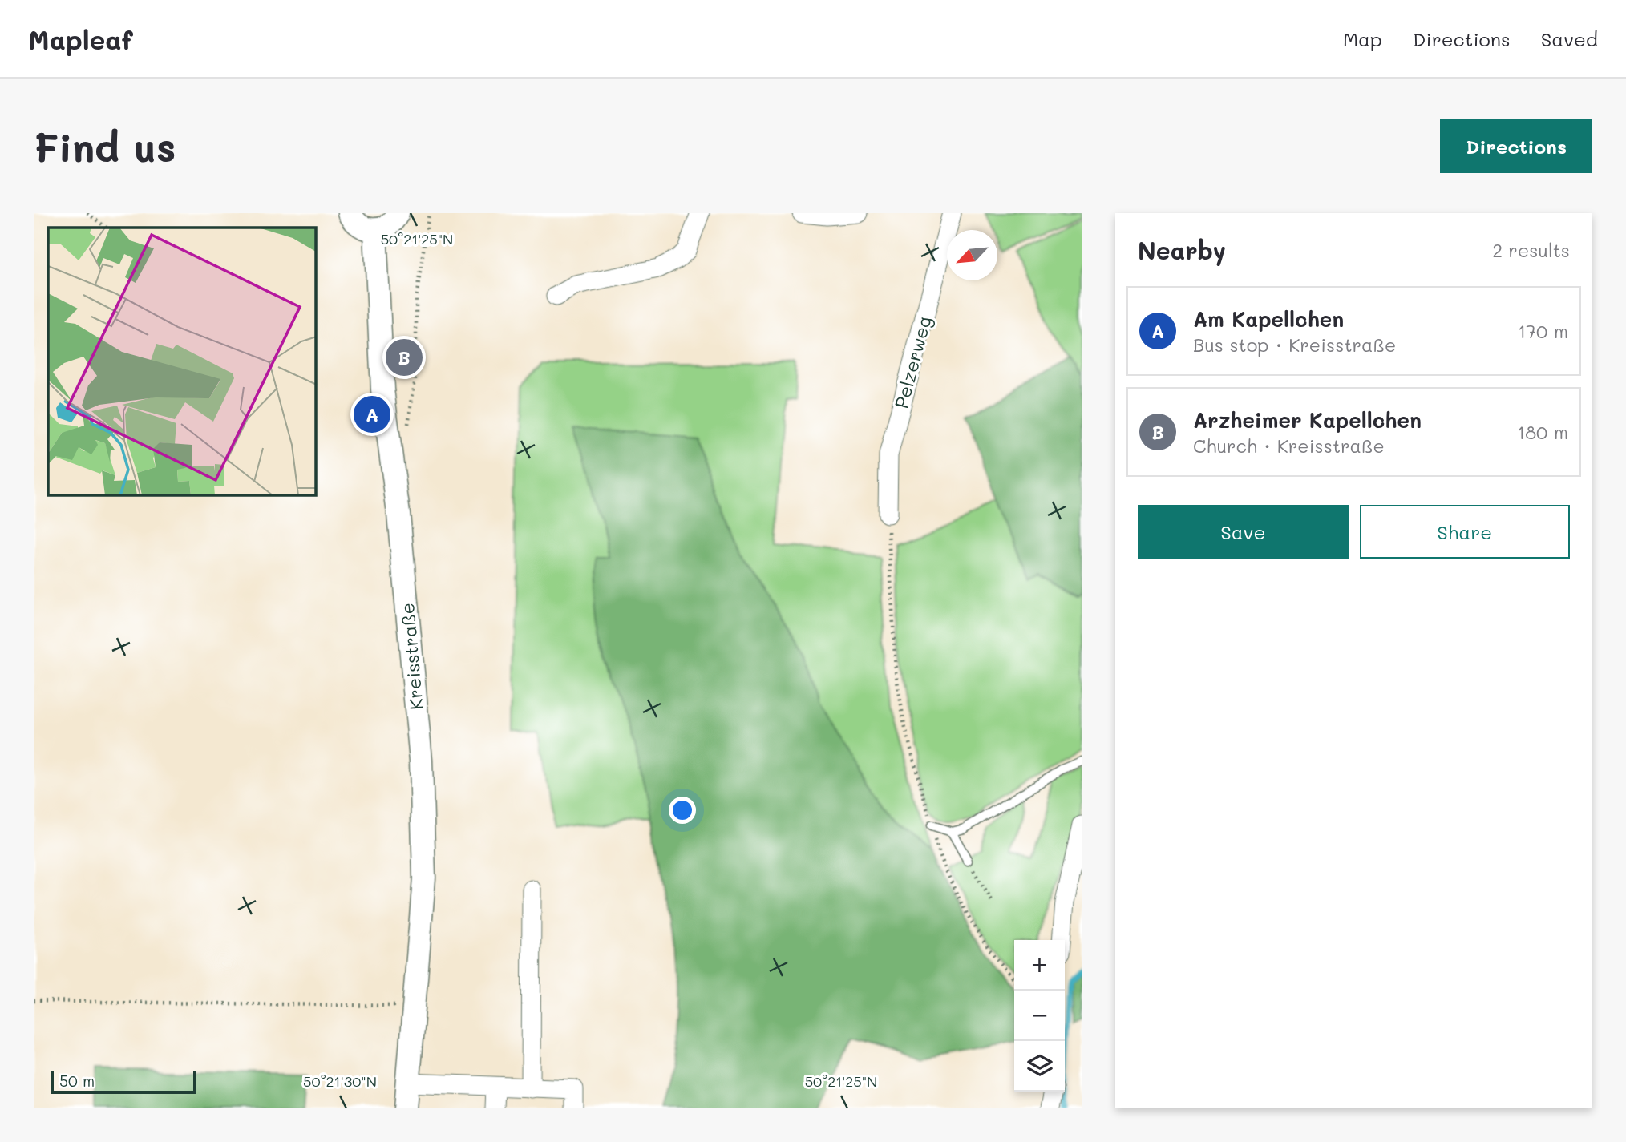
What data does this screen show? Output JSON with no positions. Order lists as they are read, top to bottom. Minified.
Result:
{"streets":{"street":["Pelzerweg","Kreisstraße"]},"scale_bar":"50 m","north":"bottom left","page":{"header":"Mapleaf","nav":["Map","Directions","Saved"],"buttons":["Directions",["Save","Share"]],"title":"Find us","heading":["Nearby","2 results"],"list":[{"mark":"A","name":"Am Kapellchen","note":"Bus stop · Kreisstraße","value":"170 m"},{"mark":"B","name":"Arzheimer Kapellchen","note":"Church · Kreisstraße","value":"180 m"}],"pins":["B","A"],"map_buttons":["+","−"],"scale":"50 m"},"coordinates":["50°21'25\"N","50°21'30\"N"]}
